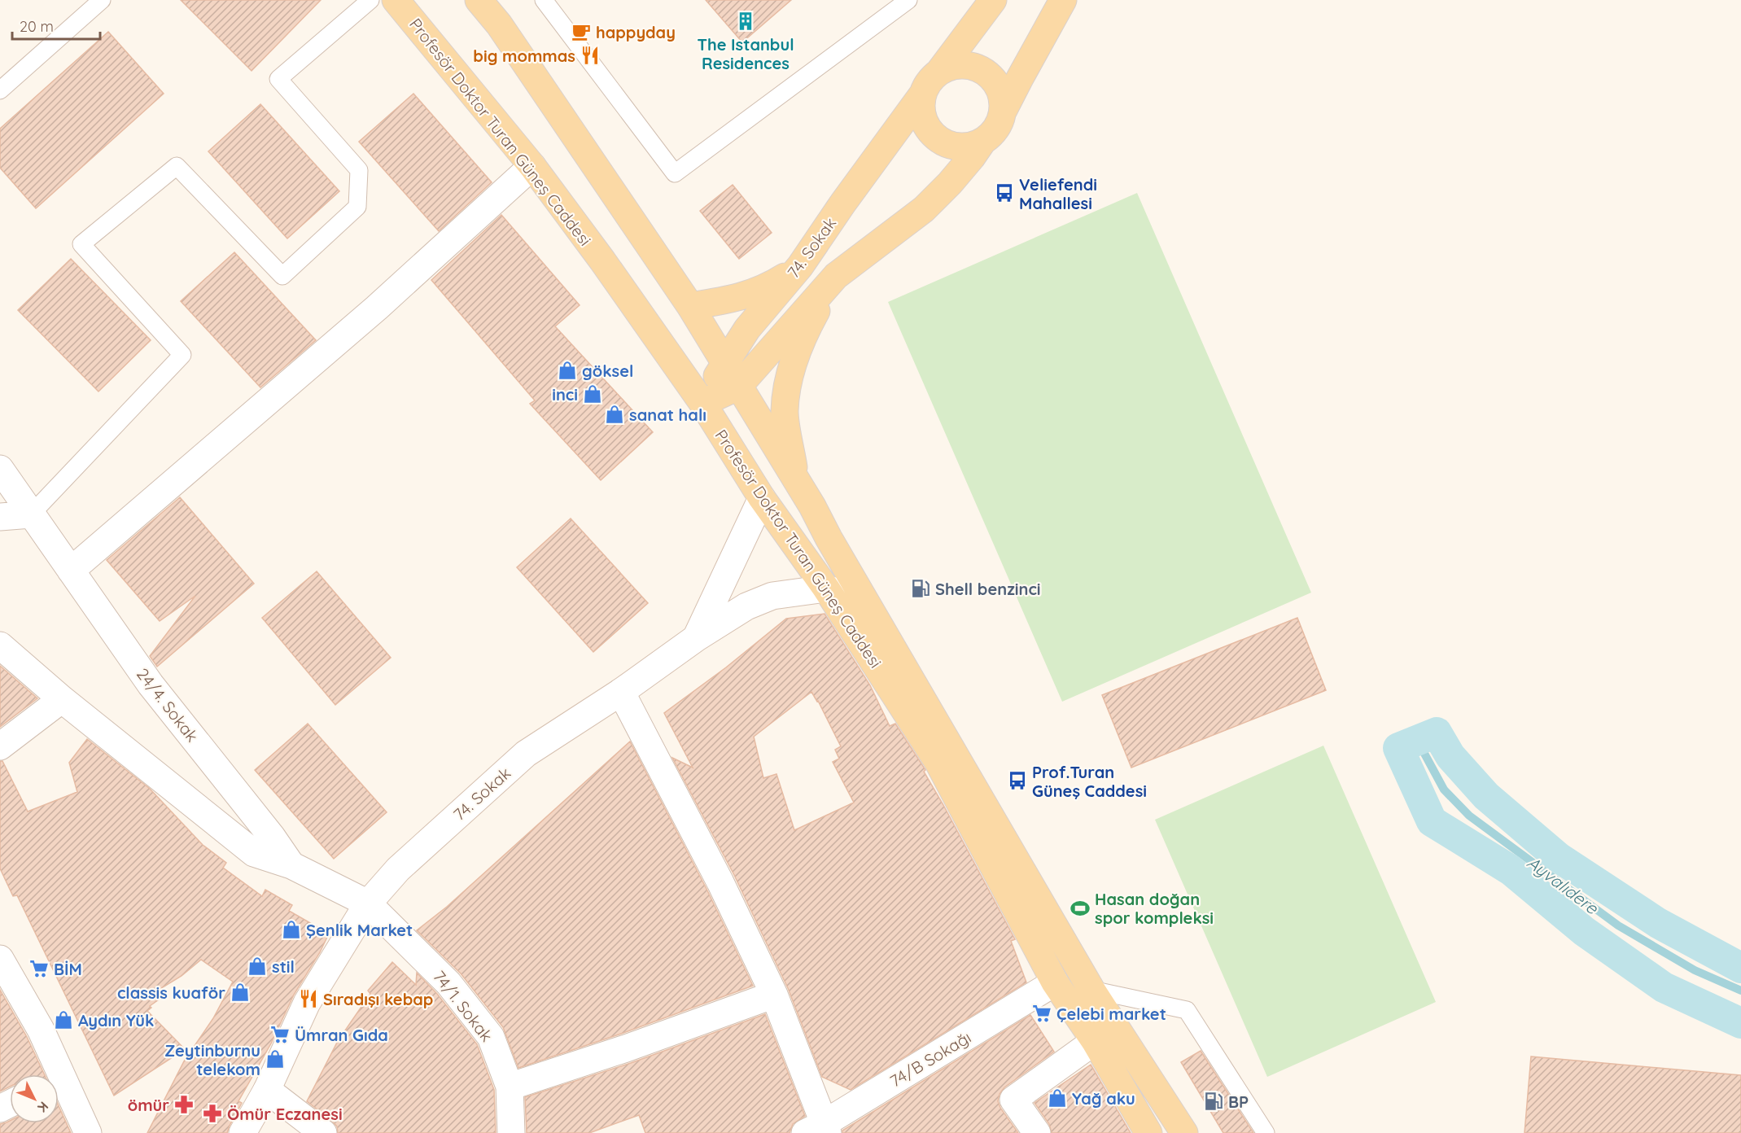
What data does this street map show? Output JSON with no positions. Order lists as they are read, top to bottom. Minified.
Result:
{"streets":{"main road":["Profesör Doktor Turan Güneş Caddesi","74. Sokak"],"street":["24/4. Sokak","74/1. Sokak","74/B Sokağı"]},"crossings":[["Profesör Doktor Turan Güneş Caddesi","74. Sokak"],["Profesör Doktor Turan Güneş Caddesi","74/B Sokağı"],["74. Sokak","24/4. Sokak"],["74. Sokak","74/1. Sokak"],["24/4. Sokak","74/1. Sokak"]],"water":["Ayvalıdere"],"places":{"building":["The Istanbul Residences"],"cafe":["happyday"],"restaurant":["big mommas","Sıradışı kebap"],"bus stop":["Veliefendi Mahallesi","Prof.Turan Güneş Caddesi"],"shop":["göksel","inci","sanat halı","Şenlik Market","stil","classis kuaför","Aydın Yük","Zeytinburnu telekom","Yağ aku"],"fuel station":["Shell benzinci","BP"],"sports":["Hasan doğan spor kompleksi"],"supermarket":["BİM","Çelebi market","Ümran Gıda"],"pharmacy":["ömür","Ömür Eczanesi"]},"scale_bar":"20 m","north":"bottom right"}
